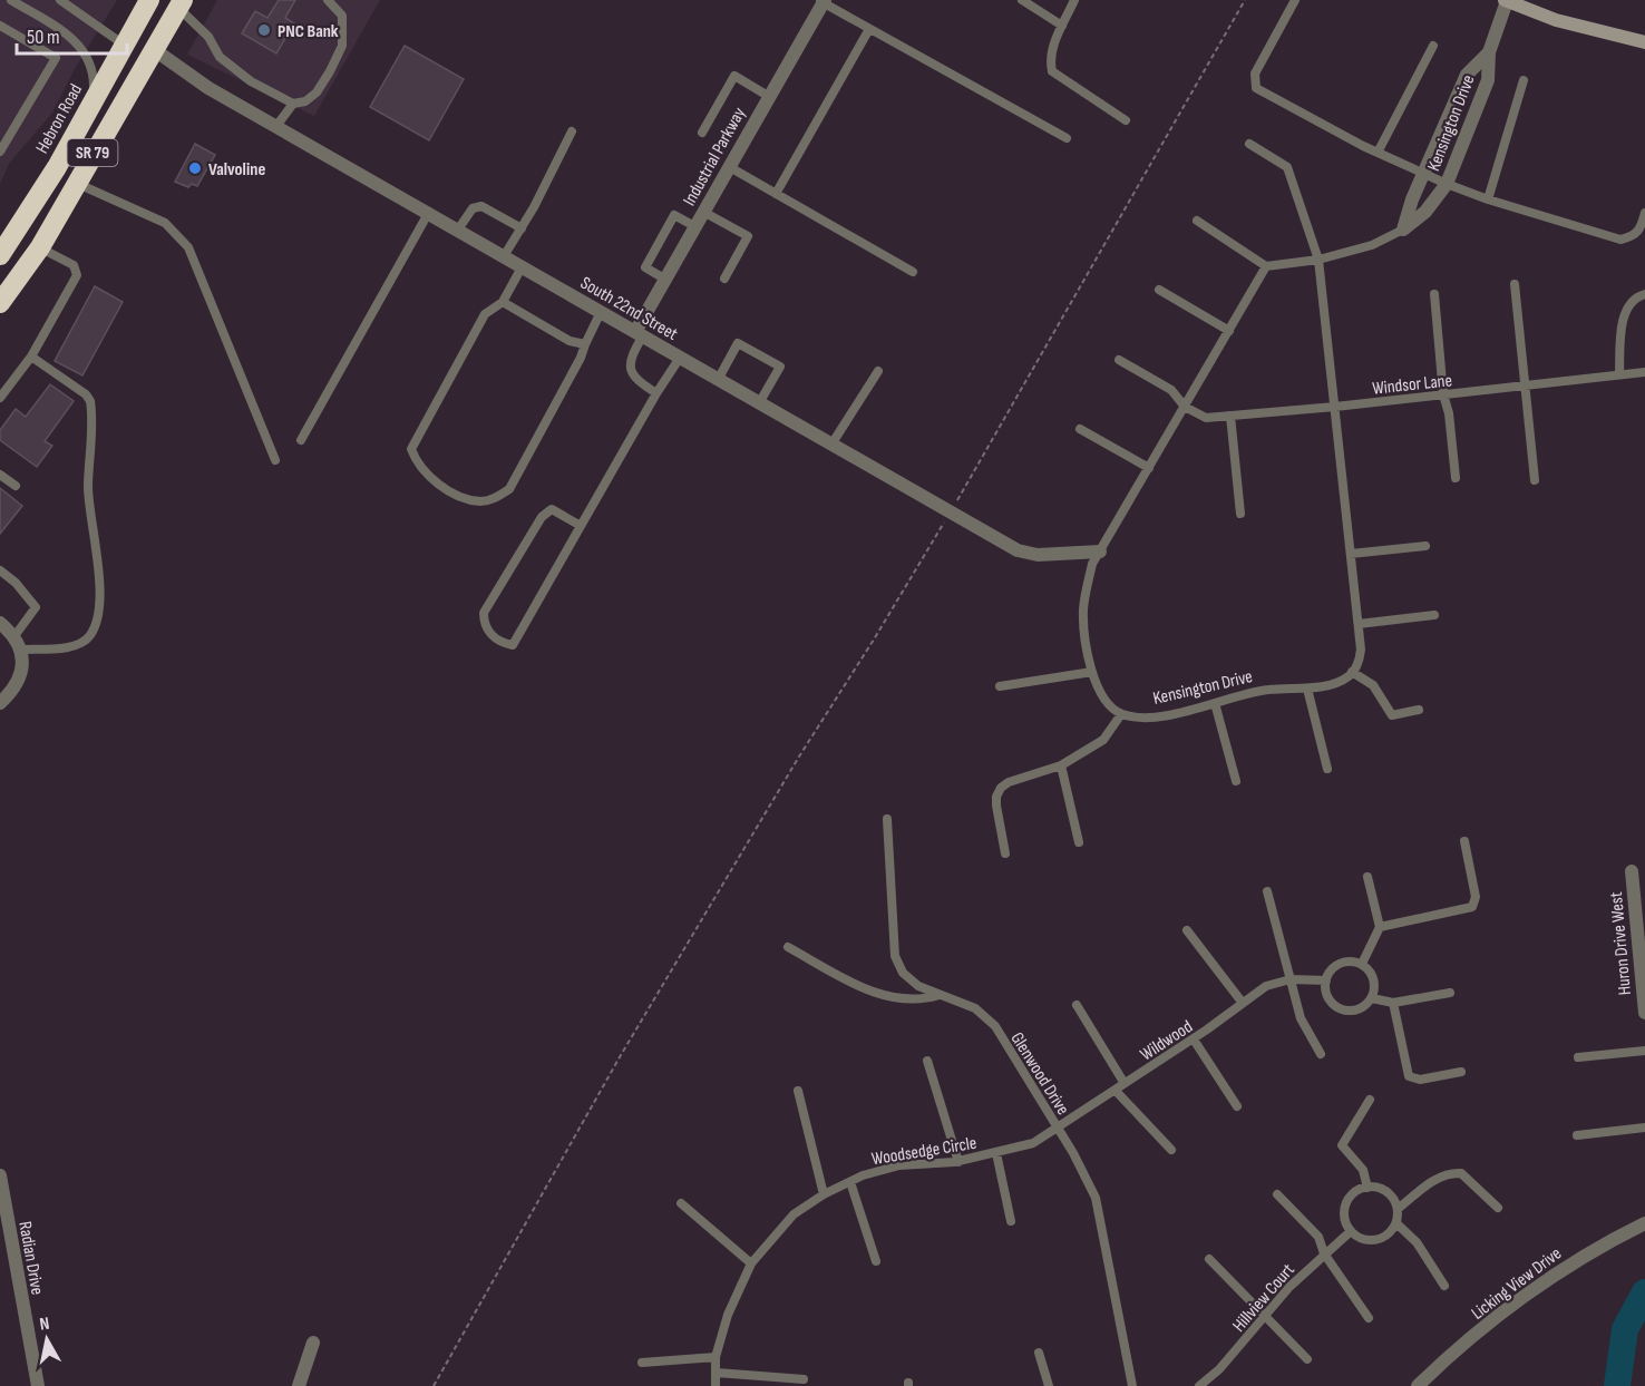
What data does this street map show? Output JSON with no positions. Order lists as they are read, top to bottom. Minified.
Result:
{"streets":{"highway":["Hebron Road","SR 79"],"street":["Kensington Drive","Industrial Parkway","South 22nd Street","Huron Drive West","Radian Drive","Licking View Drive"],"lane":["Windsor Lane","Wildwood","Glenwood Drive","Woodsedge Circle","Hillview Court"]},"crossings":[["SR 79","South 22nd Street"],["Industrial Parkway","South 22nd Street"],["Wildwood","Glenwood Drive"],["Wildwood","Woodsedge Circle"],["Glenwood Drive","Woodsedge Circle"]],"places":["PNC Bank","Valvoline"],"scale_bar":"50 m","north":"top"}
